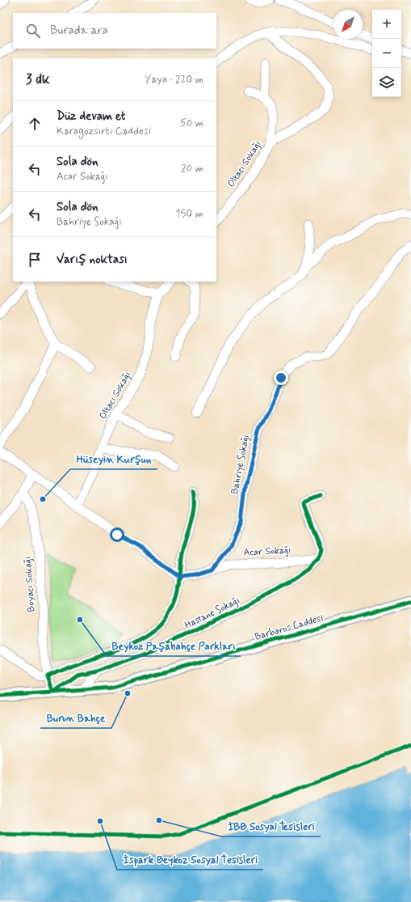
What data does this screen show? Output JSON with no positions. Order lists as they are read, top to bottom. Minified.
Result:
{"streets":{"main road":["Barbaros Caddesi"],"street":["Oltacı Sokağı","Bahriye Sokağı","Acar Sokağı","Boyacı Sokağı","Hastane Sokağı"]},"crossings":[["Bahriye Sokağı","Acar Sokağı"],["Acar Sokağı","Hastane Sokağı"],["Boyacı Sokağı","Hastane Sokağı"],["Boyacı Sokağı","Barbaros Caddesi"],["Hastane Sokağı","Barbaros Caddesi"]],"places":["Hüseyin Kurşun","Beykoz Paşabahçe Parkları","Burun Bahçe","İBB Sosyal Tesisleri","İspark Beykoz Sosyal Tesisleri"],"north":"bottom left","page":{"map_buttons":["+","−"],"search":"Burada ara","heading":["3 dk","Yaya · 220 m"],"list":[["Düz devam et","Karagözsırtı Caddesi","50 m"],["Sola dön","Acar Sokağı","20 m"],["Sola dön","Bahriye Sokağı","150 m"],"Varış noktası"]}}
